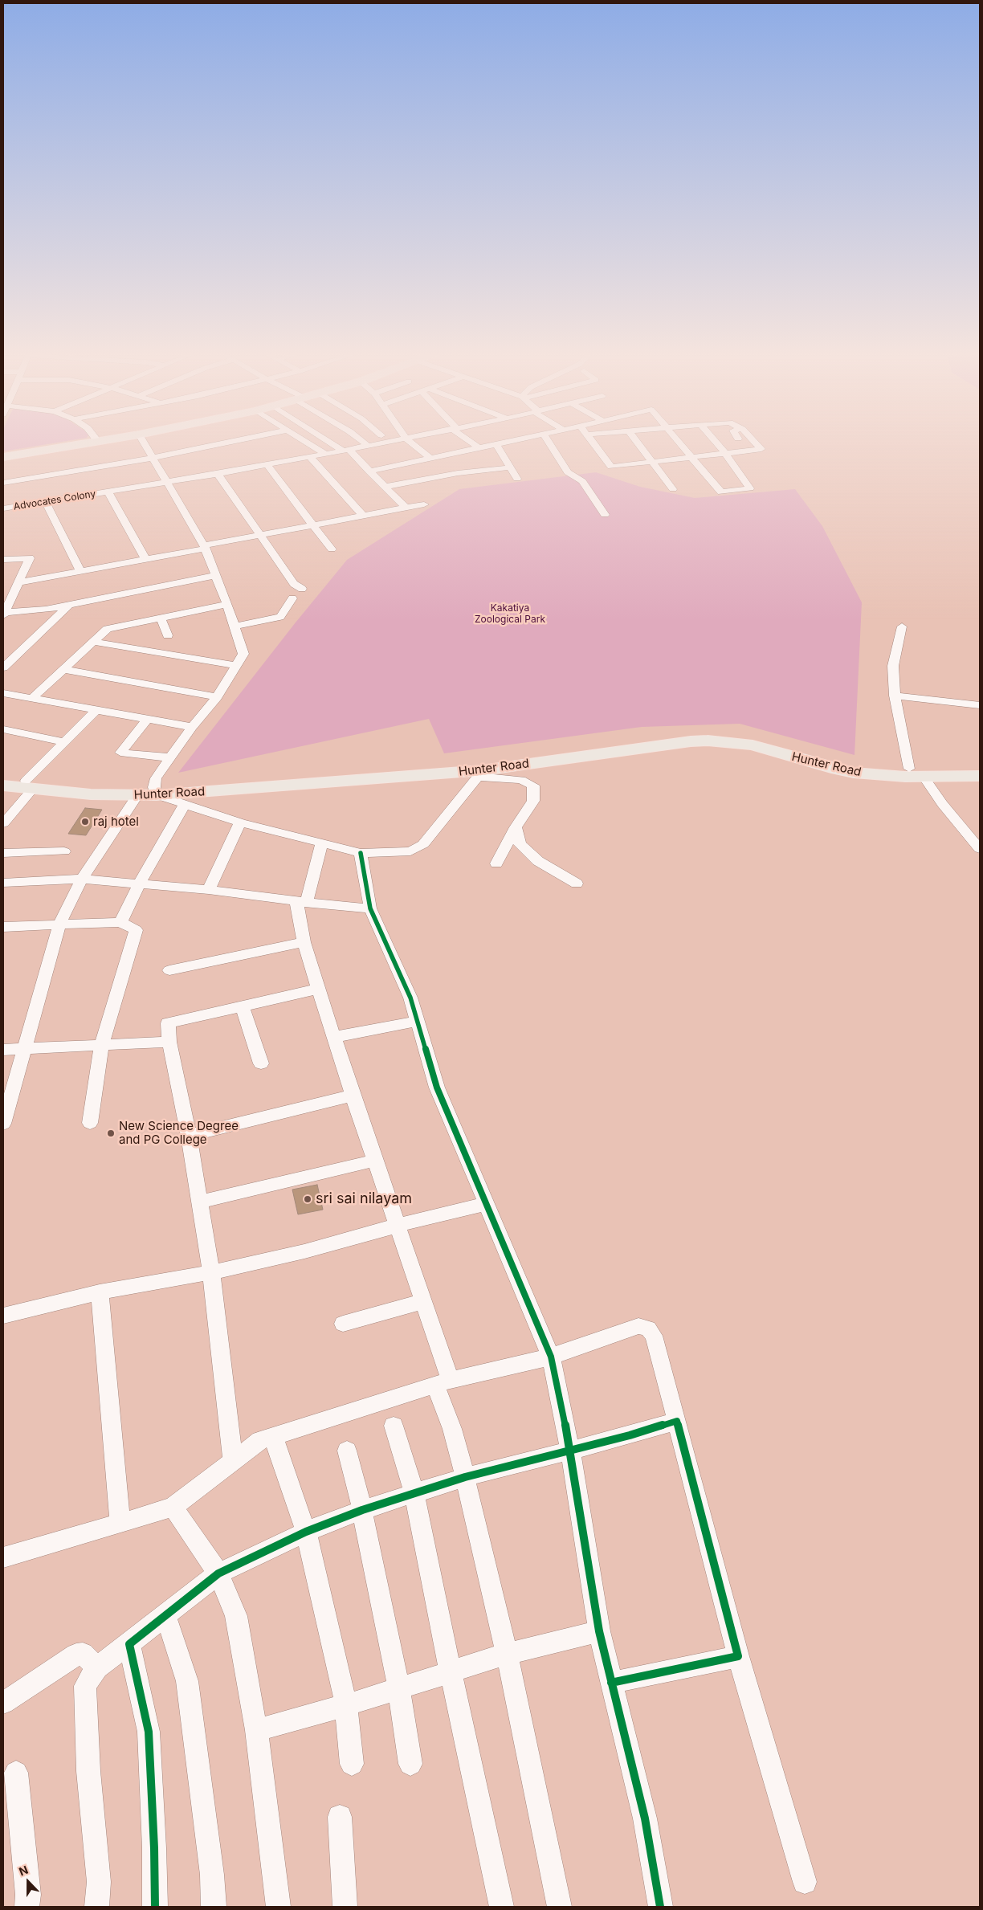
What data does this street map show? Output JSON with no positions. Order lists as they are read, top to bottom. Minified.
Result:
{"streets":{"main road":["Hunter Road"],"street":["Advocates Colony"]},"parks":["Kakatiya Zoological Park"],"places":["raj hotel","New Science Degree and PG College","sri sai nilayam"],"north":"top"}
